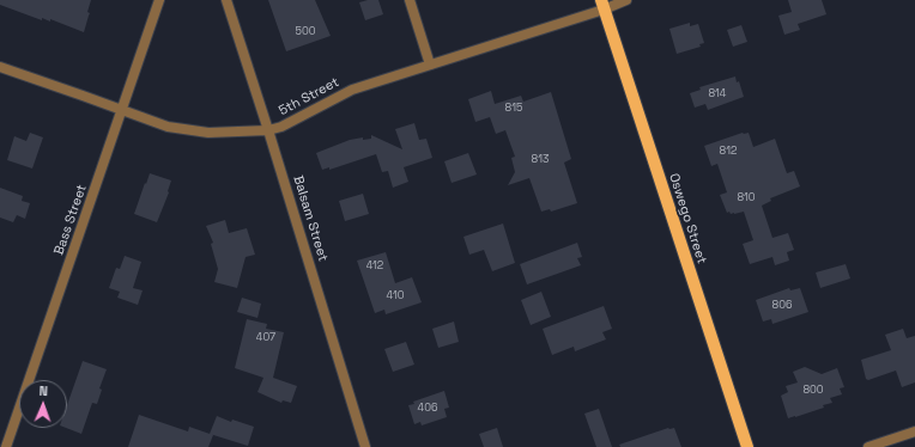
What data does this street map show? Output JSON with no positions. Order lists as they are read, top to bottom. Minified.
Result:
{"streets":{"main road":["Oswego Street"],"street":["5th Street","Balsam Street","Bass Street"]},"crossings":[["5th Street","Balsam Street"],["5th Street","Oswego Street"],["5th Street","Bass Street"]],"house_numbers":["500","814","815","812","813","810","412","410","806","407","800","406"],"north":"top"}
